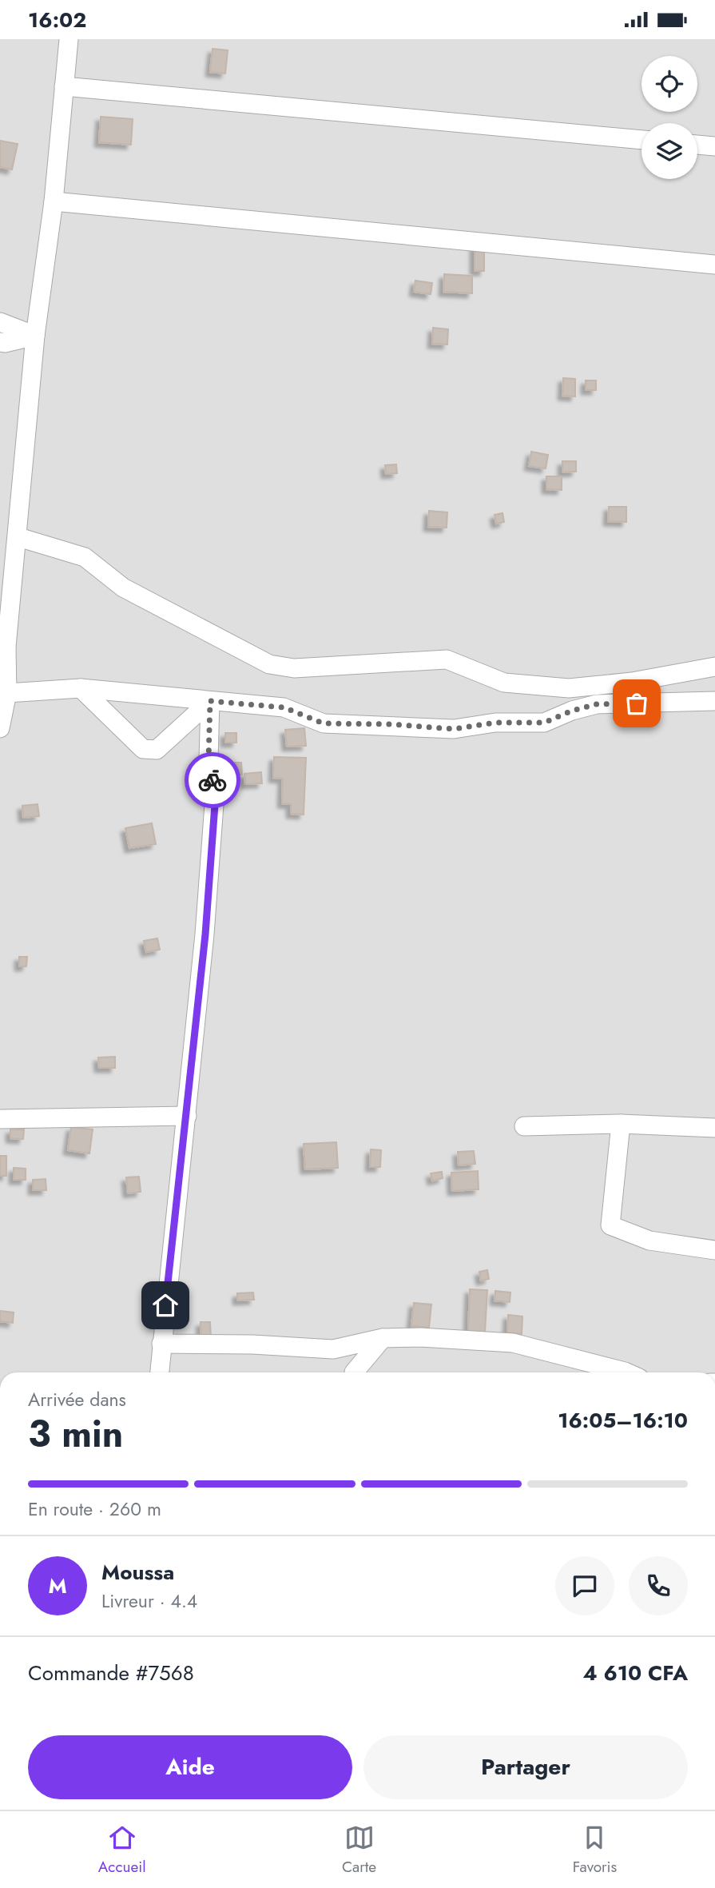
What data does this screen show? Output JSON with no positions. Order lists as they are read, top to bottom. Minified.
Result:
{"page":{"status":"16:02","heading":["3 min","Arrivée dans","16:05–16:10"],"panel":["Moussa","Livreur · 4.4","Commande #7568","4 610 CFA"],"bar":"En route · 260 m","round":"M","buttons":["Aide","Partager"],"tabs":["Accueil","Carte","Favoris"]}}
